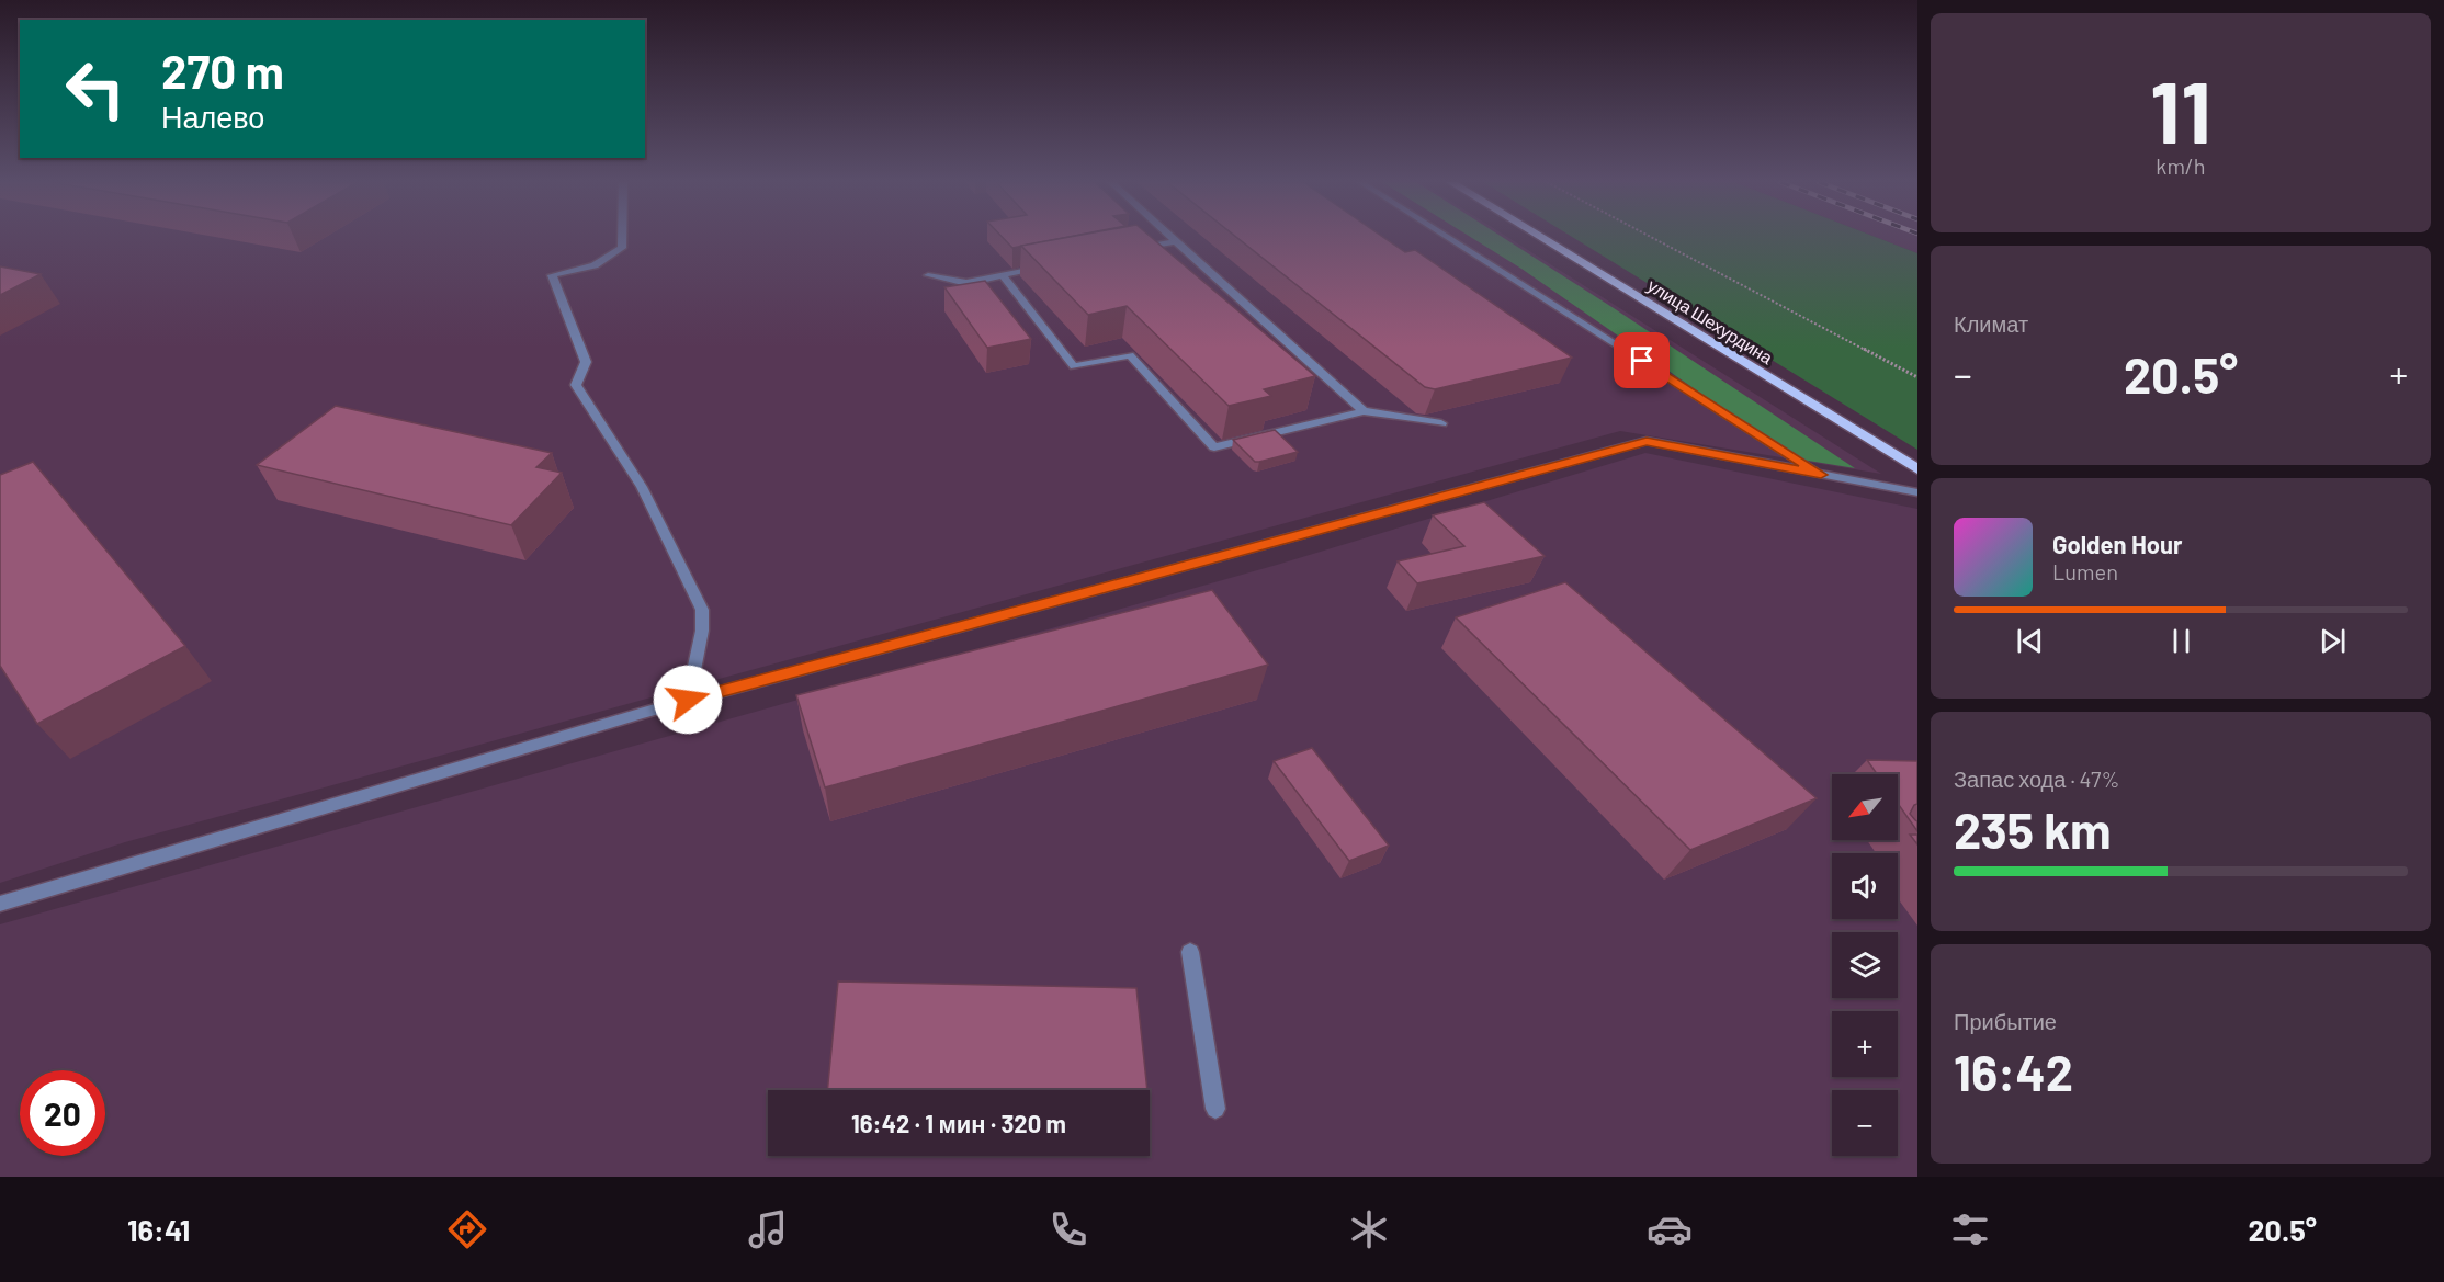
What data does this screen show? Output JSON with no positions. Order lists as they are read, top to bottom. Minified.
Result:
{"streets":{"main road":["улица Шехурдина"]},"north":"bottom left","page":{"tile":[["11","km/h"],"Климат",["Запас хода · 47%","235 km"],["Прибытие","16:42"]],"turn":["270 m","Налево"],"heat":["−","20.5°","+"],"song":["Golden Hour","Lumen"],"map_buttons":["+","−"],"limit":"20","trip":"16:42 · 1 мин · 320 m","tabs":["16:41","20.5°"]}}
